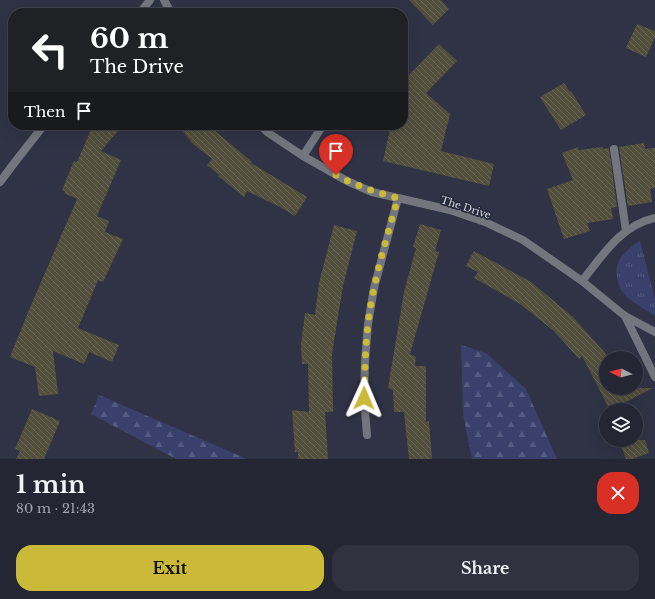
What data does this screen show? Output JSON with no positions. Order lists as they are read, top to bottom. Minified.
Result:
{"streets":{"street":["The Drive"]},"north":"left","page":{"turn":["60 m","The Drive"],"then":"Then","heading":["1 min","80 m · 21:43"],"buttons":["Exit","Share"]}}
